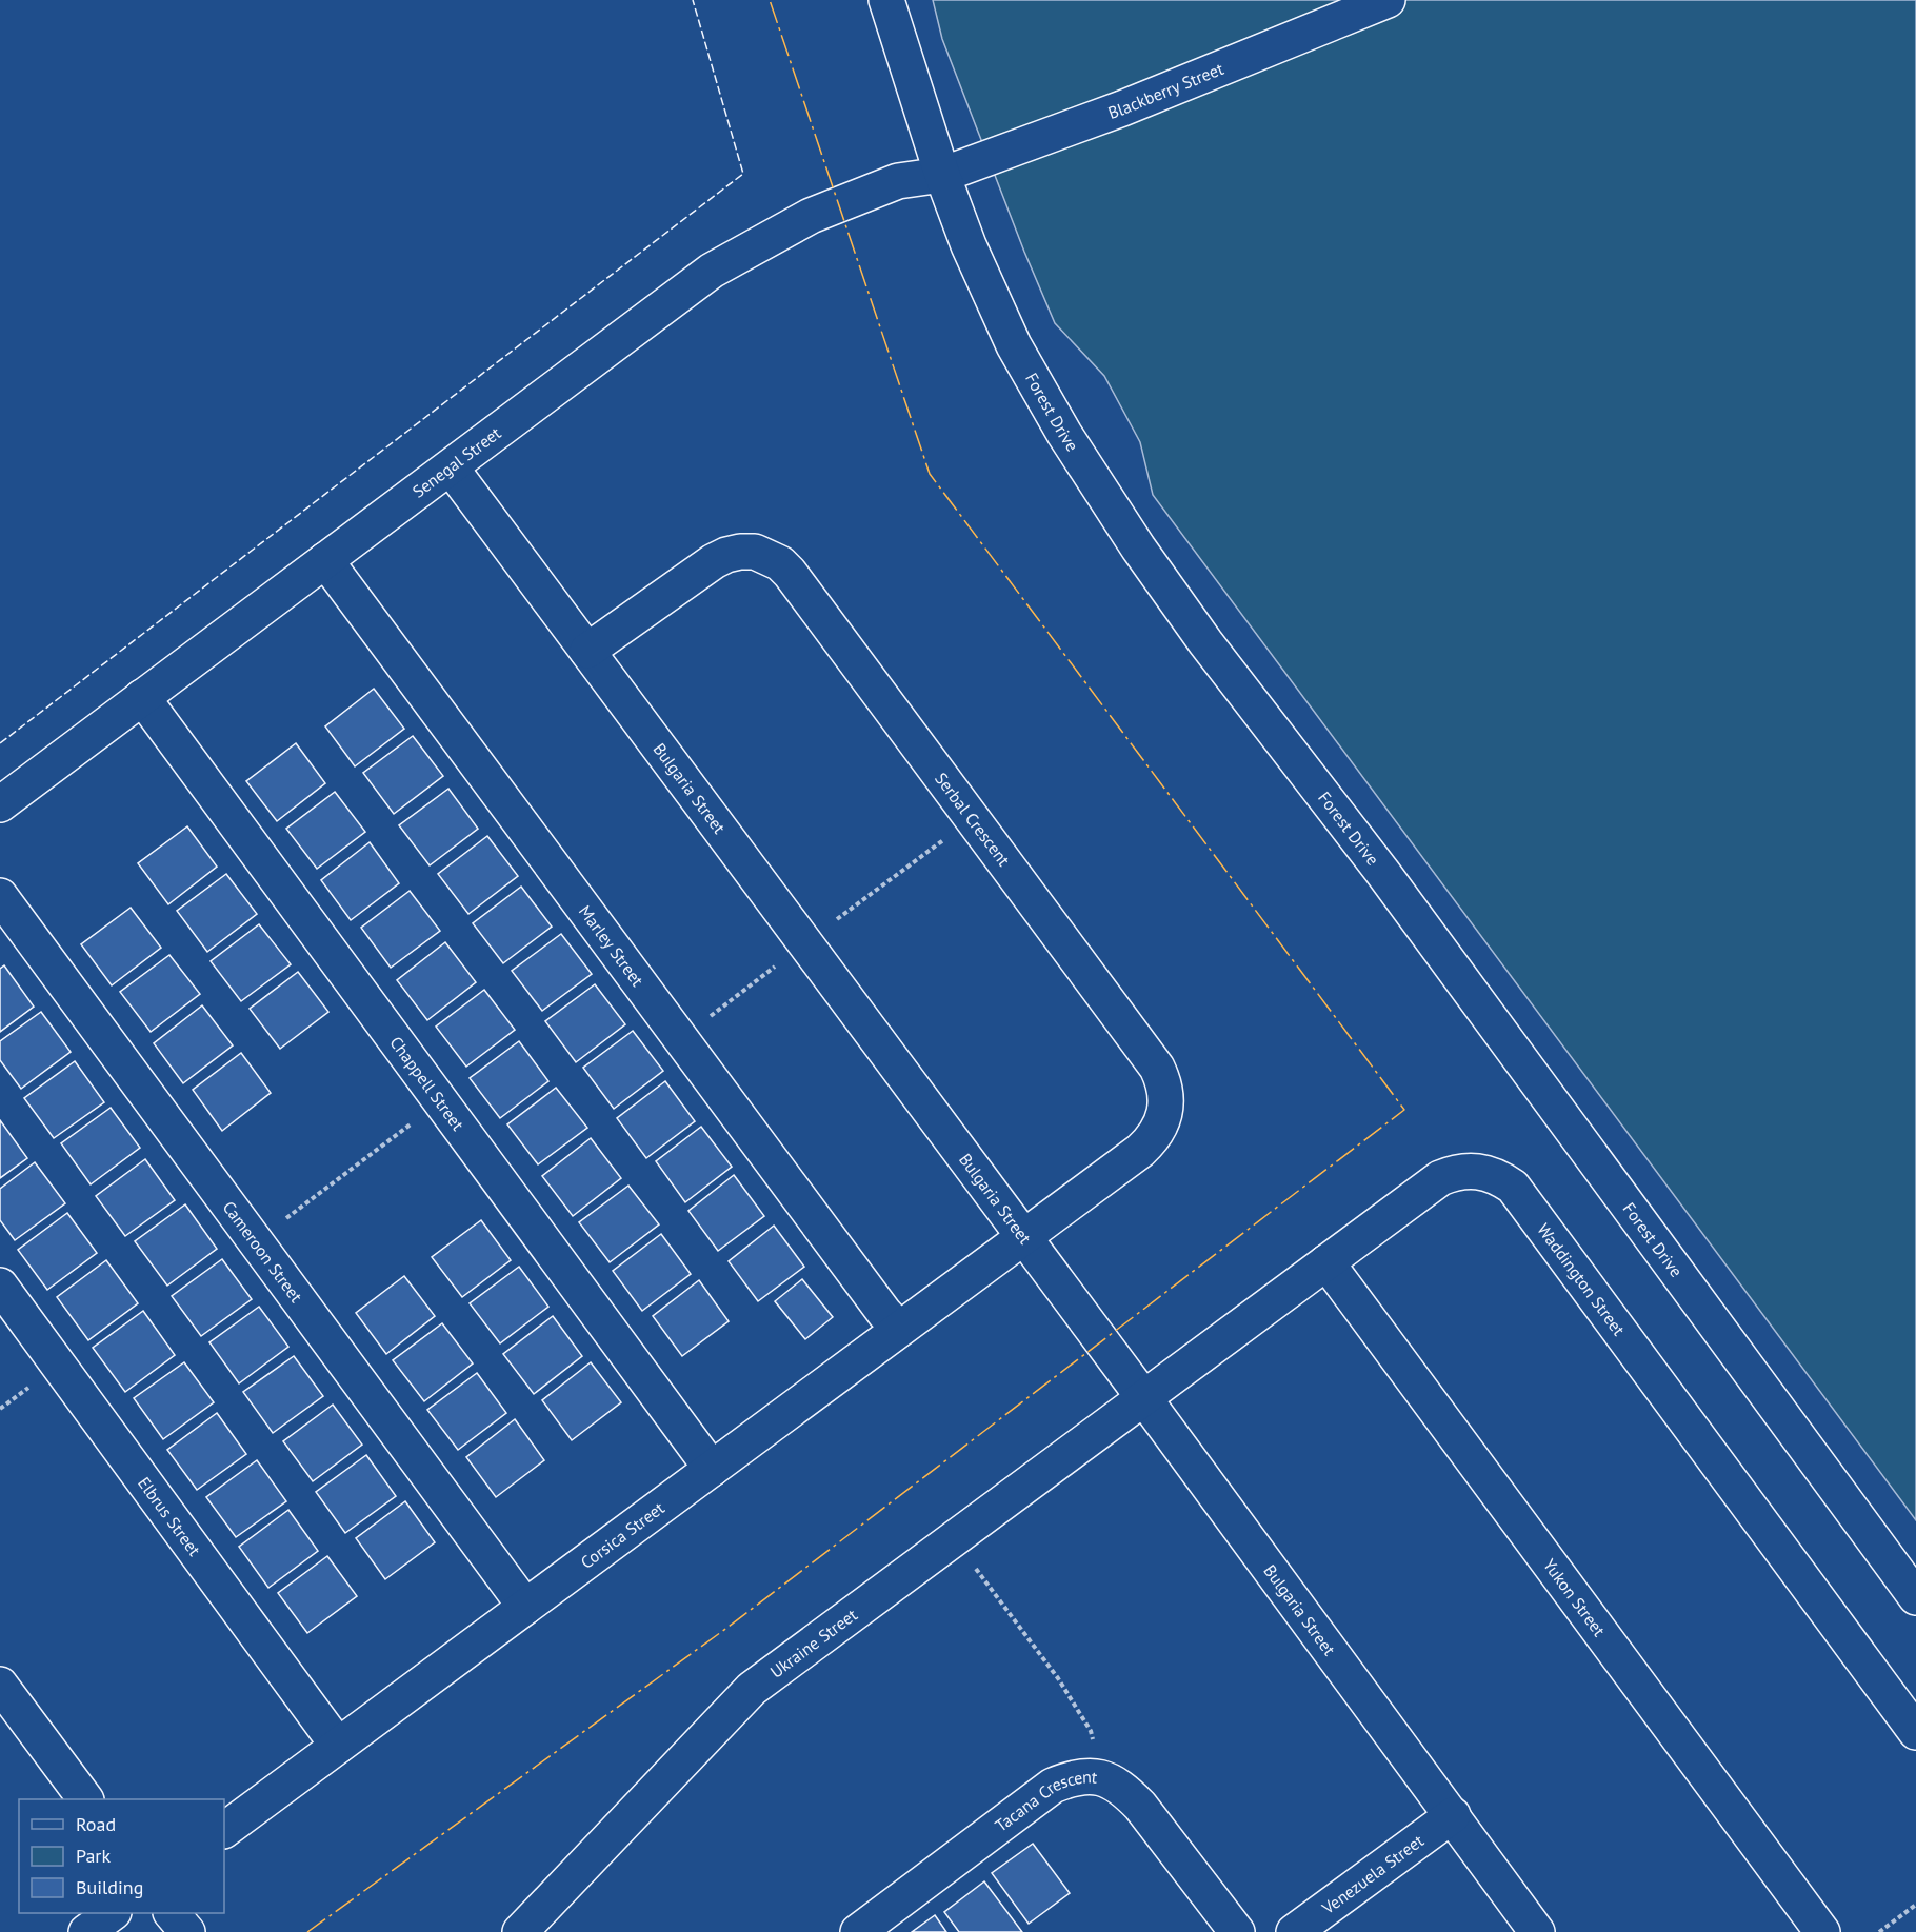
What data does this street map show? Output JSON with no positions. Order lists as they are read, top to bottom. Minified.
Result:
{"streets":{"street":["Blackberry Street","Forest Drive","Senegal Street","Bulgaria Street","Serbal Crescent","Marley Street","Chappell Street","Cameroon Street","Waddington Street","Elbrus Street","Corsica Street","Yukon Street","Ukraine Street","Tacana Crescent","Venezuela Street"]},"crossings":[["Blackberry Street","Forest Drive"],["Blackberry Street","Senegal Street"],["Forest Drive","Senegal Street"],["Senegal Street","Bulgaria Street"],["Senegal Street","Marley Street"],["Senegal Street","Chappell Street"],["Bulgaria Street","Serbal Crescent"],["Bulgaria Street","Waddington Street"],["Bulgaria Street","Corsica Street"],["Bulgaria Street","Ukraine Street"],["Bulgaria Street","Venezuela Street"],["Serbal Crescent","Corsica Street"],["Marley Street","Corsica Street"],["Chappell Street","Corsica Street"],["Cameroon Street","Corsica Street"],["Waddington Street","Yukon Street"],["Waddington Street","Ukraine Street"],["Elbrus Street","Corsica Street"]],"legend":["Road","Park","Building"]}
